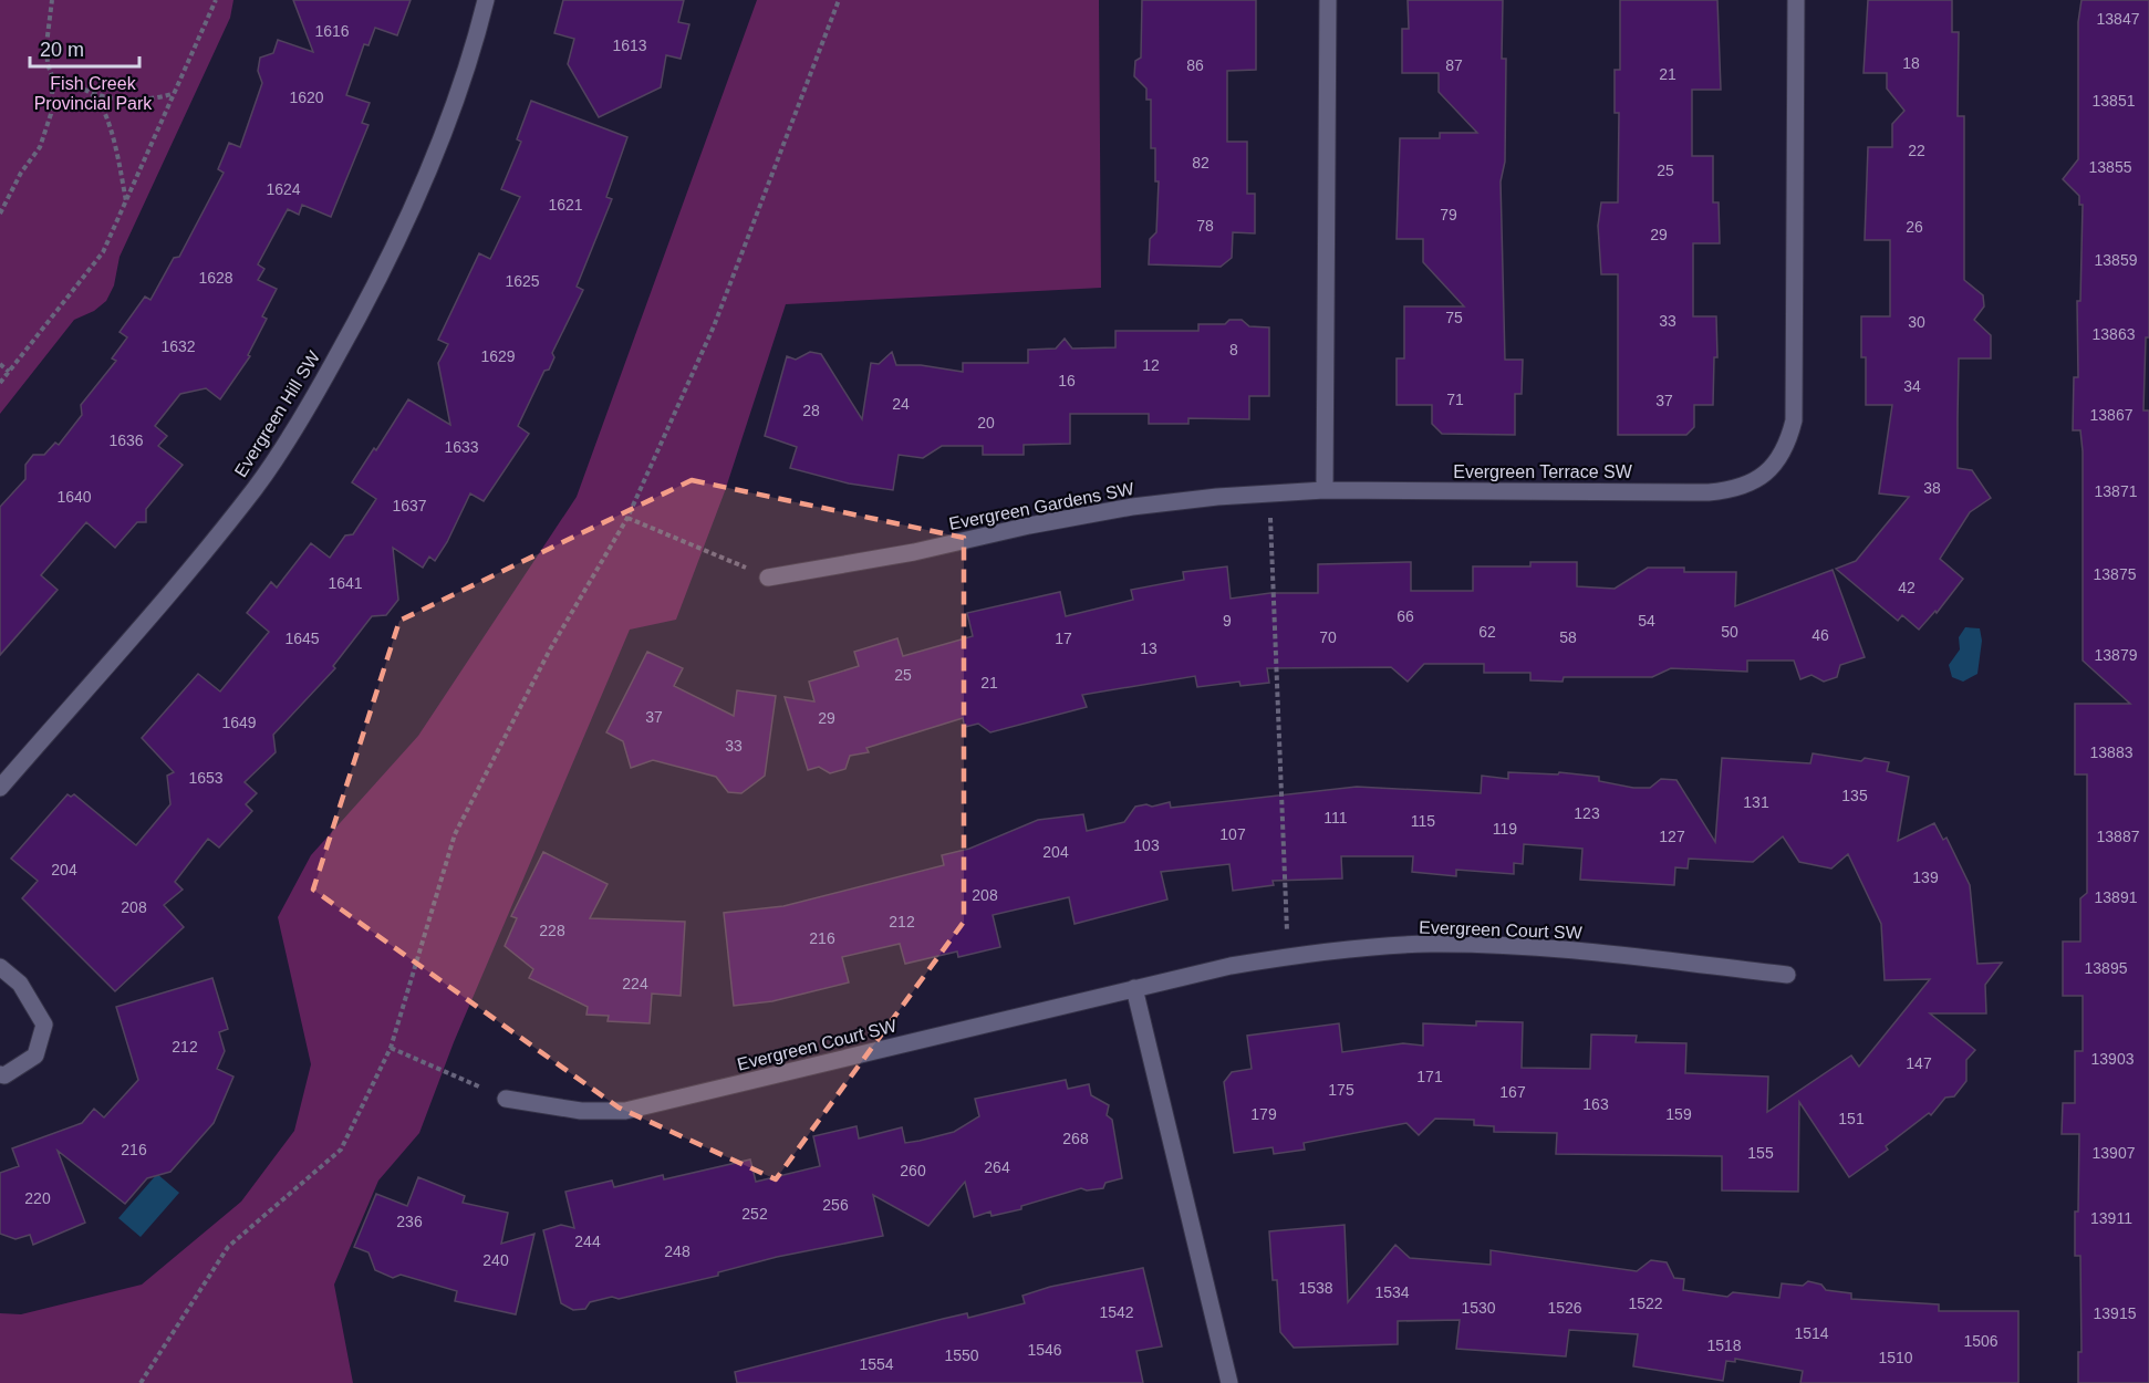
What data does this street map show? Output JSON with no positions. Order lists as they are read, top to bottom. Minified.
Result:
{"streets":{"street":["Evergreen Hill SW","Evergreen Terrace SW","Evergreen Gardens SW","Evergreen Court SW"]},"crossings":[["Evergreen Terrace SW","Evergreen Gardens SW"]],"parks":["Fish Creek Provincial Park"],"house_numbers":["13847","1616","1613","18","86","87","21","1620","13851","22","82","13855","25","1624","1621","79","78","26","29","13859","1628","1625","75","33","30","13863","1632","8","1629","12","16","34","71","37","24","28","13867","20","1636","1633","38","13871","1640","1637","13875","1641","42","66","9","54","62","50","46","70","58","1645","17","13","13879","25","21","37","29","1649","33","13883","1653","135","131","123","111","115","119","107","127","13887","103","204","204","139","208","13891","208","212","228","216","13895","224","212","13903","147","171","175","167","163","179","159","151","268","216","155","13907","264","260","220","256","252","13911","236","244","248","240","1538","1534","1522","1530","1526","1542","13915","1514","1506","1518","1546","1550","1510","1554"],"scale_bar":"20 m"}
